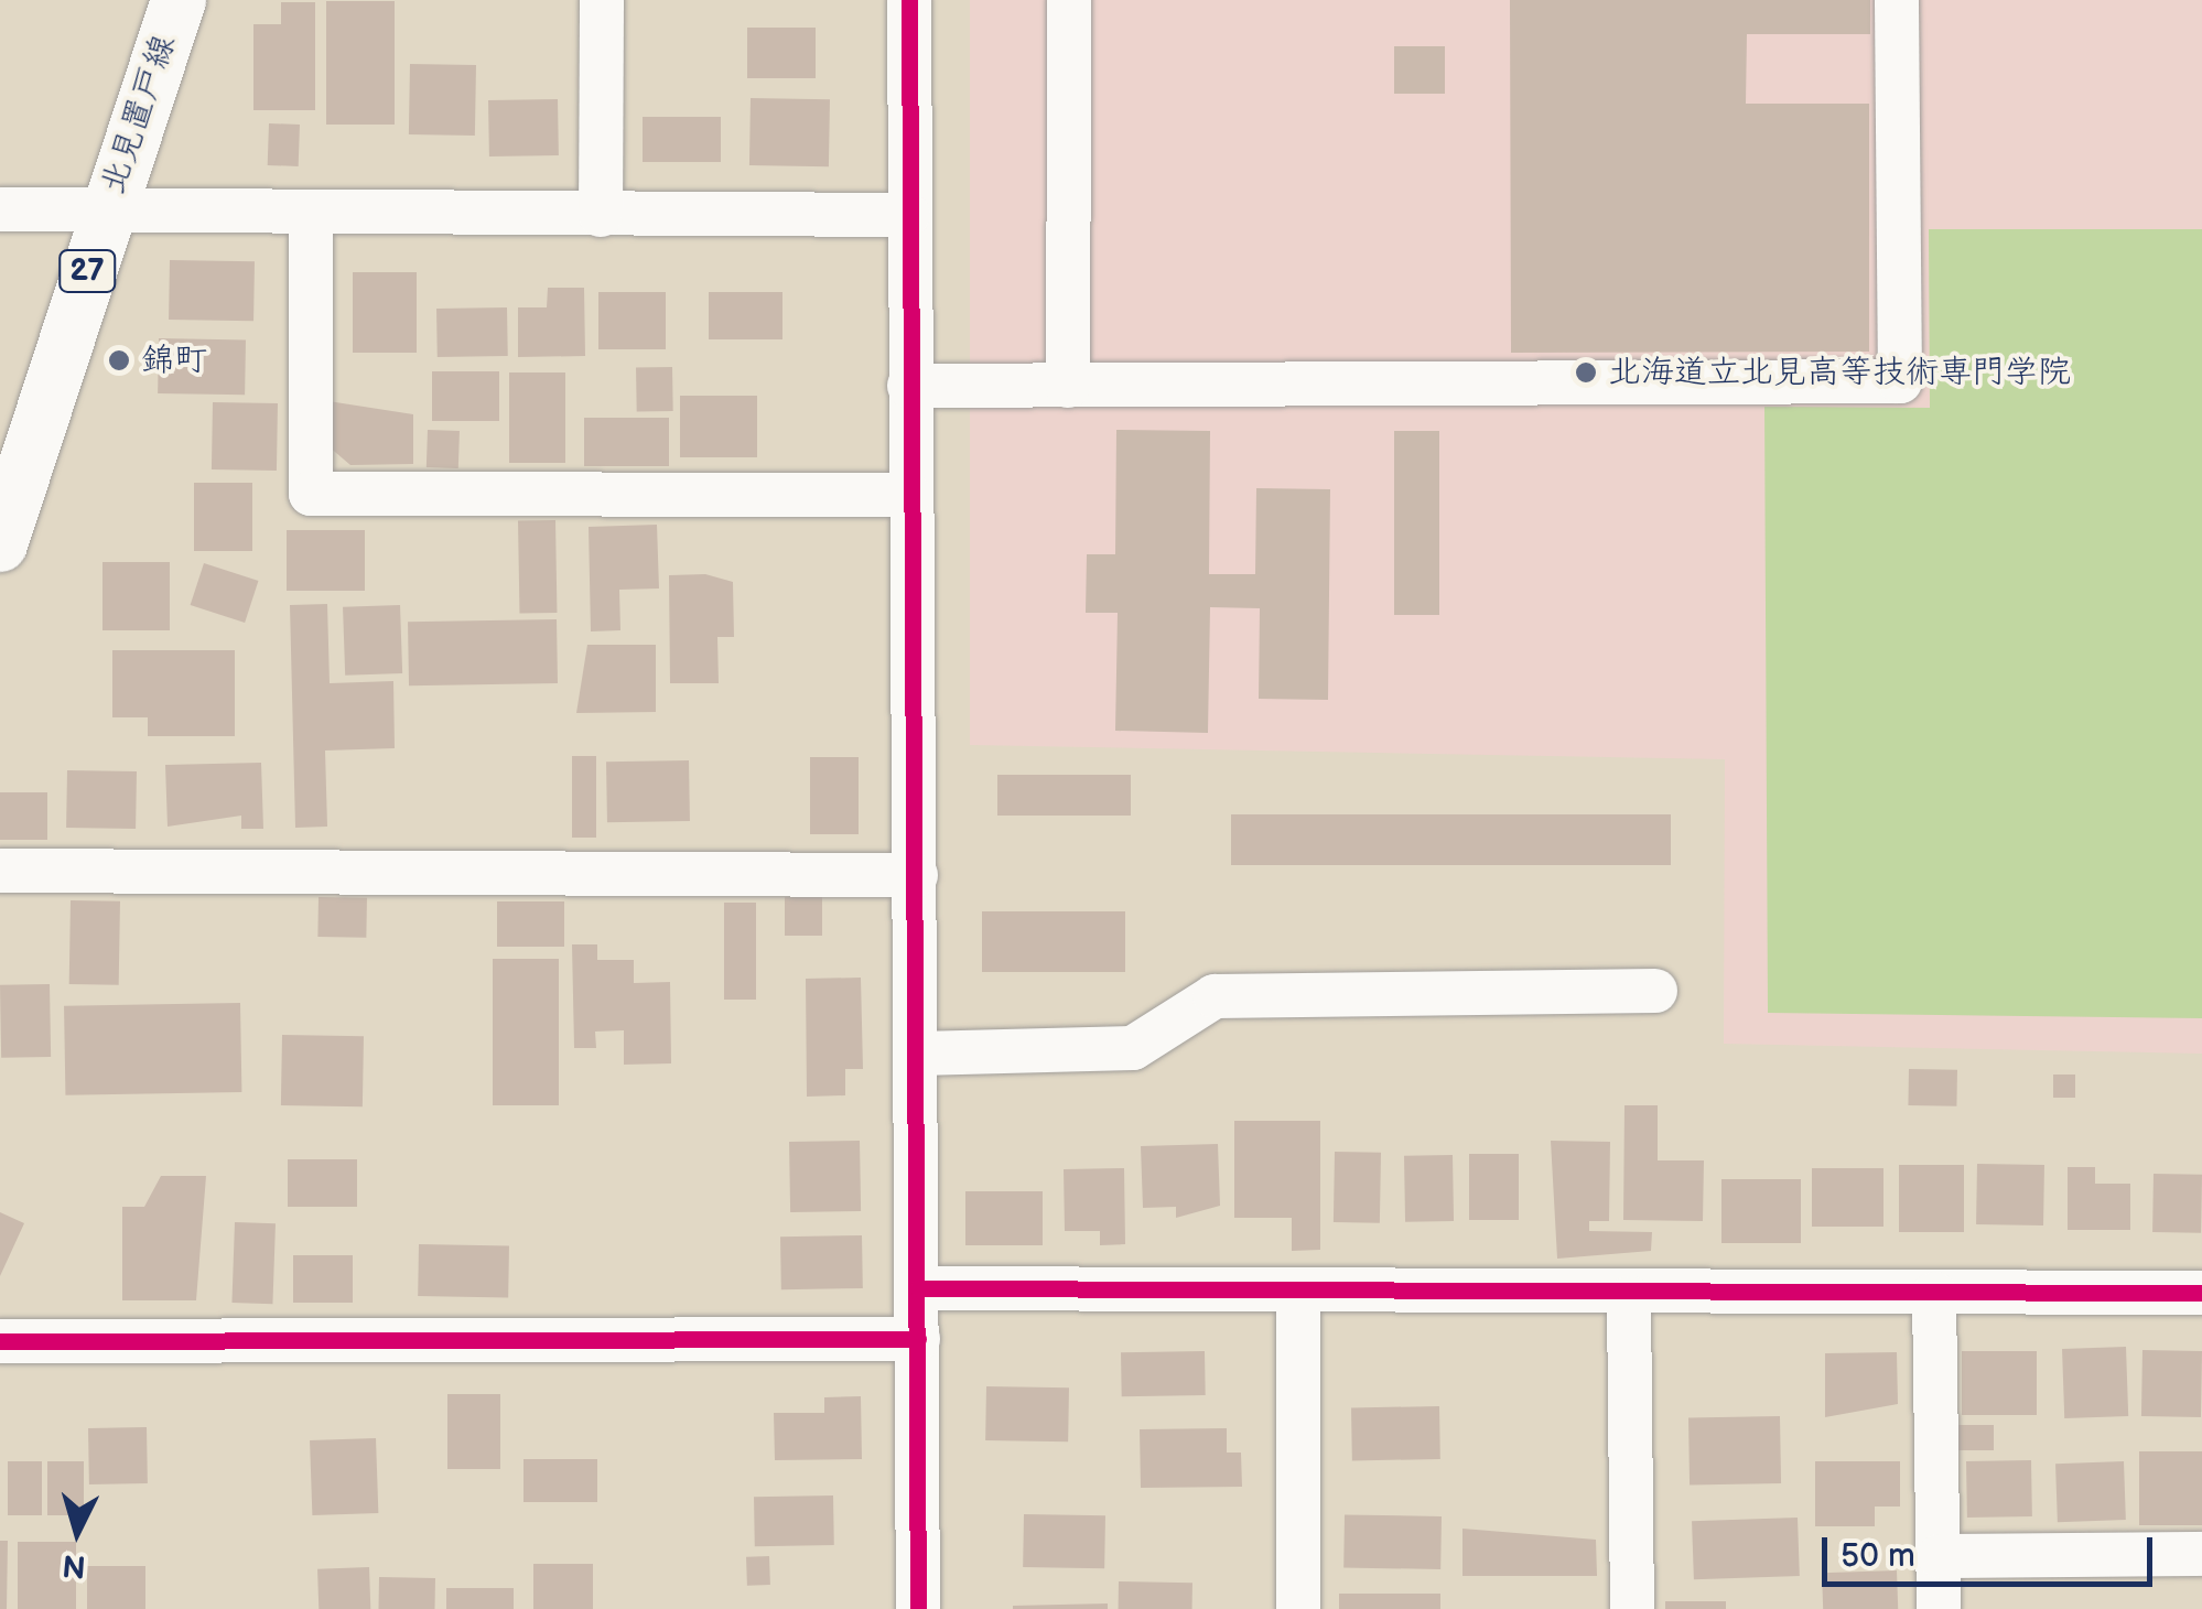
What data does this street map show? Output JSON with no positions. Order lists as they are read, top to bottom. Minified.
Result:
{"streets":{"main road":["北見置戸線","27"]},"places":["錦町","北海道立北見高等技術専門学院"],"scale_bar":"50 m","north":"bottom"}
